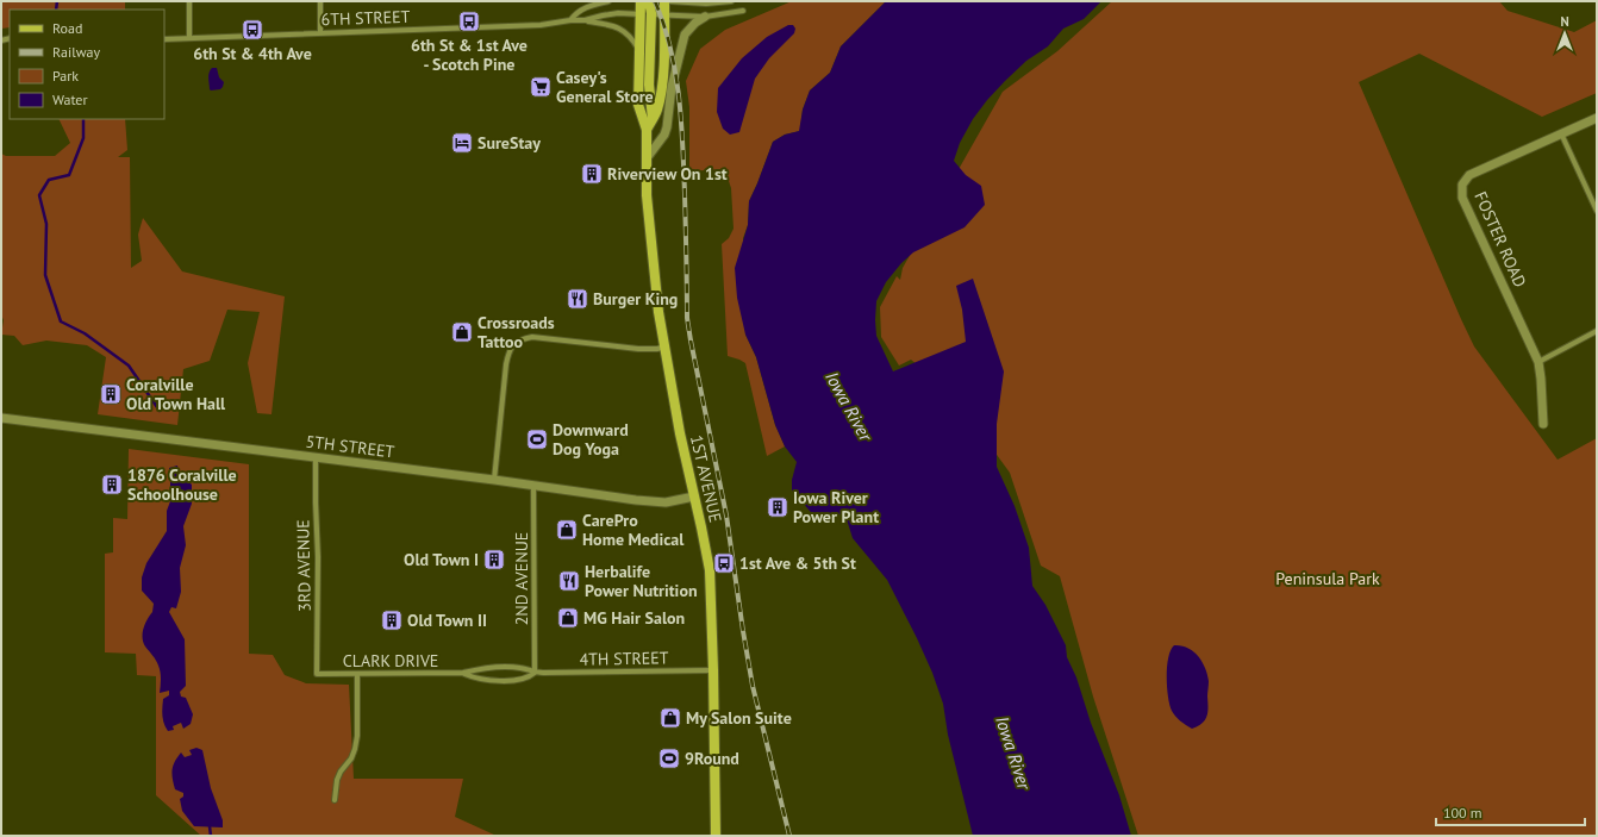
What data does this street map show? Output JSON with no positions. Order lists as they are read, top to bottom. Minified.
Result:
{"streets":{"main road":["1ST AVENUE"],"street":["6TH STREET","FOSTER ROAD","5TH STREET","3RD AVENUE","2ND AVENUE","4TH STREET","CLARK DRIVE"]},"crossings":[["6TH STREET","1ST AVENUE"],["5TH STREET","1ST AVENUE"],["5TH STREET","3RD AVENUE"],["5TH STREET","2ND AVENUE"],["1ST AVENUE","4TH STREET"],["3RD AVENUE","CLARK DRIVE"],["2ND AVENUE","4TH STREET"],["2ND AVENUE","CLARK DRIVE"],["4TH STREET","CLARK DRIVE"]],"water":["Iowa River"],"parks":["Peninsula Park"],"places":{"bus stop":["6th St & 1st Ave - Scotch Pine","6th St & 4th Ave","1st Ave & 5th St"],"supermarket":["Casey's General Store"],"hotel":["SureStay"],"building":["Riverview On 1st","Coralville Old Town Hall","1876 Coralville Schoolhouse","Iowa River Power Plant","Old Town I","Old Town II"],"restaurant":["Burger King","Herbalife Power Nutrition"],"shop":["Crossroads Tattoo","CarePro Home Medical","MG Hair Salon","My Salon Suite"],"sports":["Downward Dog Yoga","9Round"]},"legend":["Road","Railway","Park","Water"],"scale_bar":"100 m","north":"top"}
